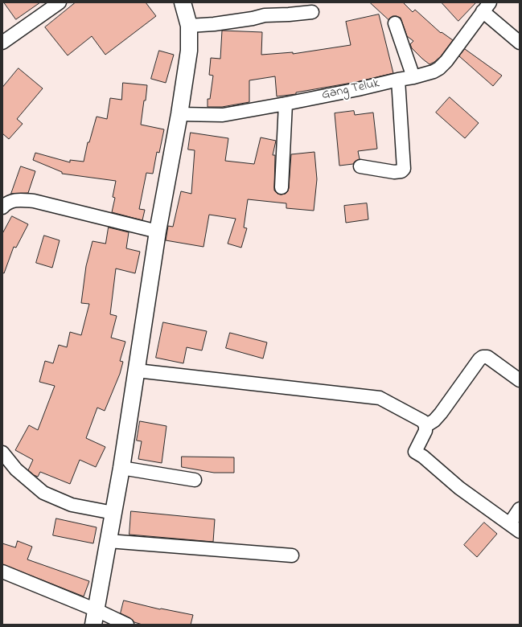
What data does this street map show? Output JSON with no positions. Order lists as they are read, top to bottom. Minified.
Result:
{"streets":{"street":["Gang Teluk"]}}
